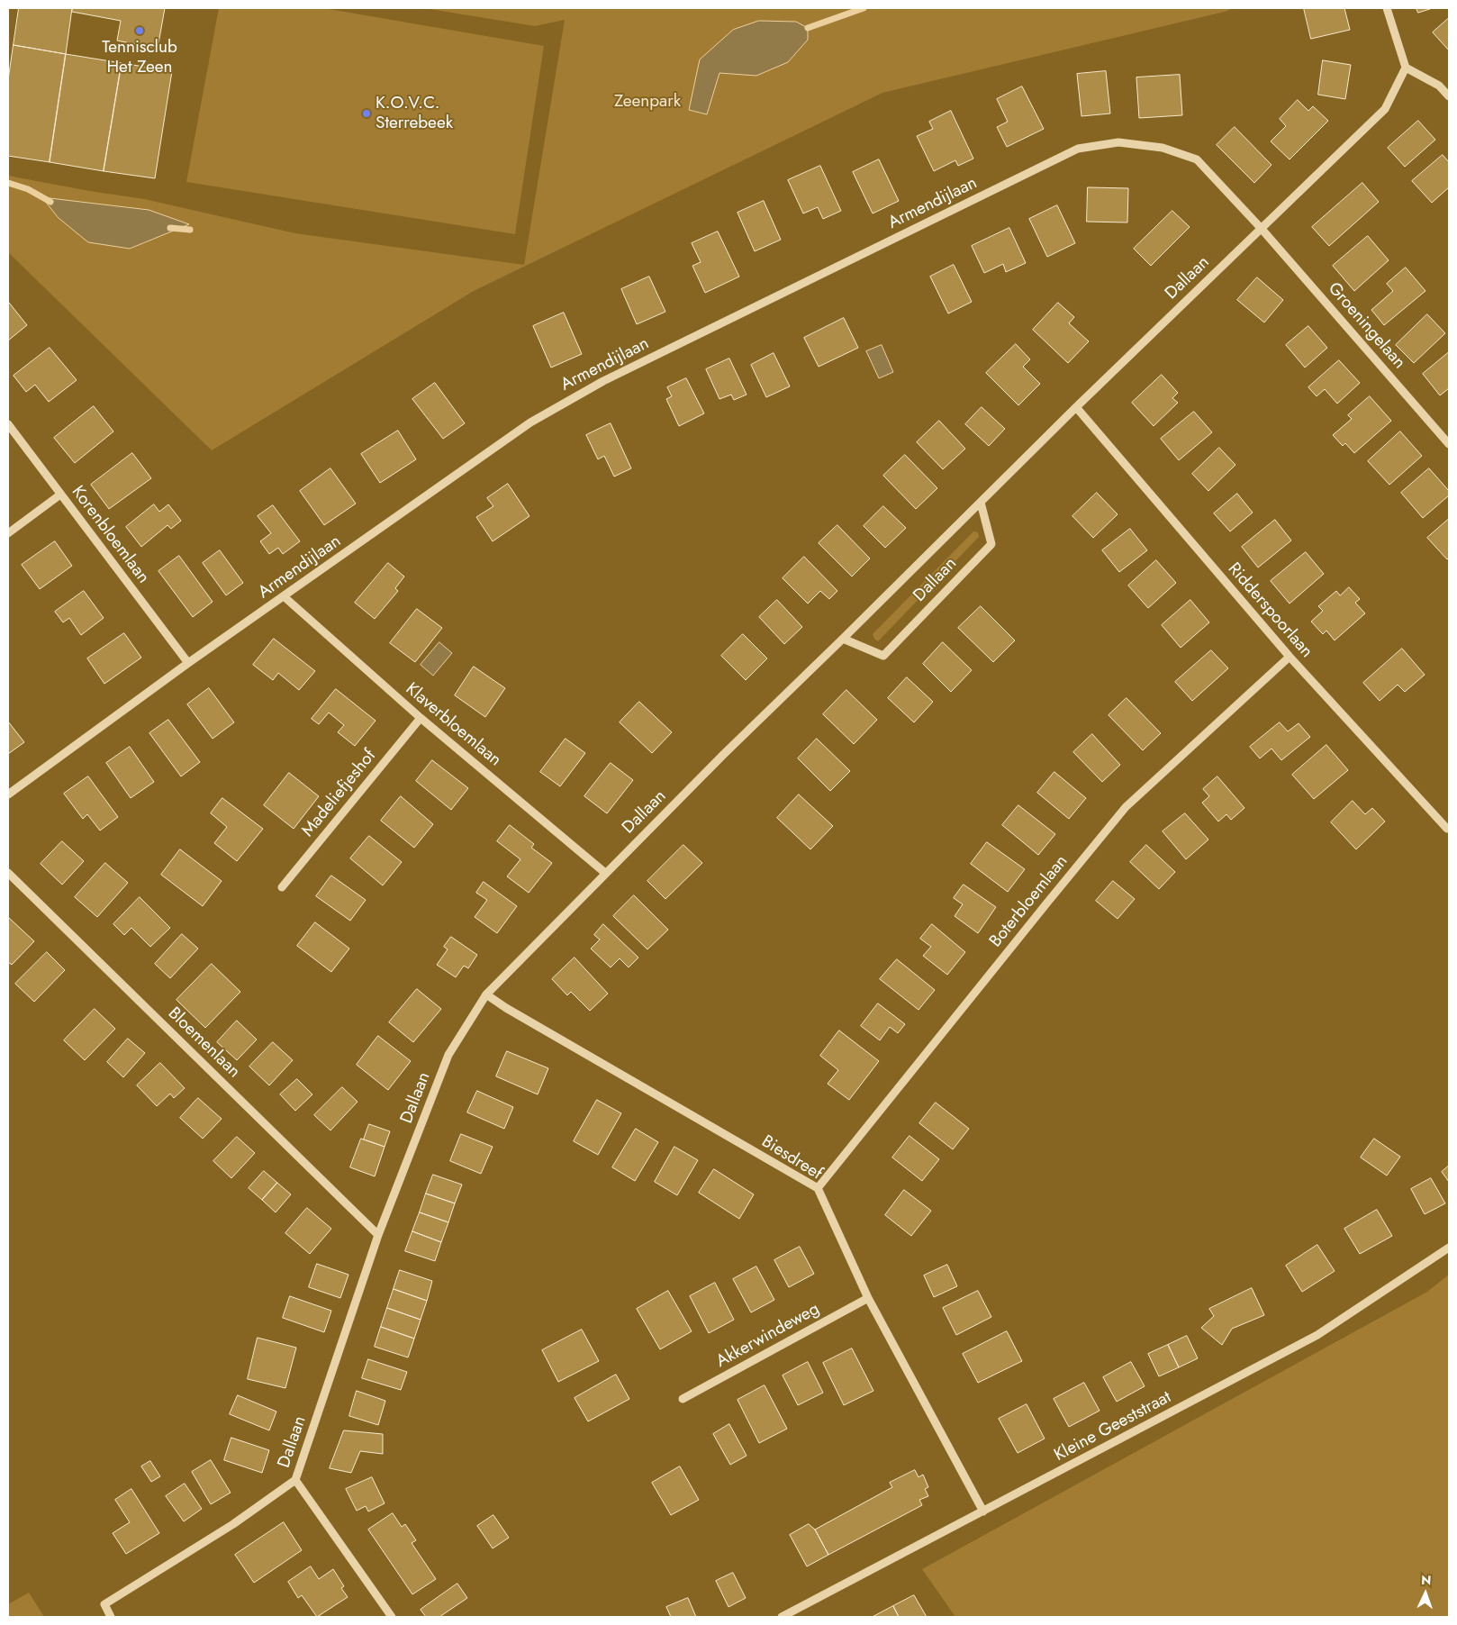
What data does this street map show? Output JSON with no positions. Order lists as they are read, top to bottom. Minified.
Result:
{"streets":{"street":["Armendijlaan","Dallaan","Groeningelaan","Korenbloemlaan","Ridderspoorlaan","Klaverbloemlaan","Madeliefjeshof","Boterbloemlaan","Bloemenlaan","Biesdreef","Akkerwindeweg","Kleine Geeststraat"]},"crossings":[["Armendijlaan","Dallaan"],["Armendijlaan","Groeningelaan"],["Armendijlaan","Korenbloemlaan"],["Armendijlaan","Klaverbloemlaan"],["Dallaan","Groeningelaan"],["Dallaan","Ridderspoorlaan"],["Dallaan","Klaverbloemlaan"],["Dallaan","Bloemenlaan"],["Dallaan","Biesdreef"],["Ridderspoorlaan","Boterbloemlaan"],["Klaverbloemlaan","Madeliefjeshof"],["Boterbloemlaan","Biesdreef"],["Biesdreef","Akkerwindeweg"],["Biesdreef","Kleine Geeststraat"]],"parks":["Zeenpark"],"places":["Tennisclub Het Zeen","K.O.V.C. Sterrebeek"],"north":"top"}
